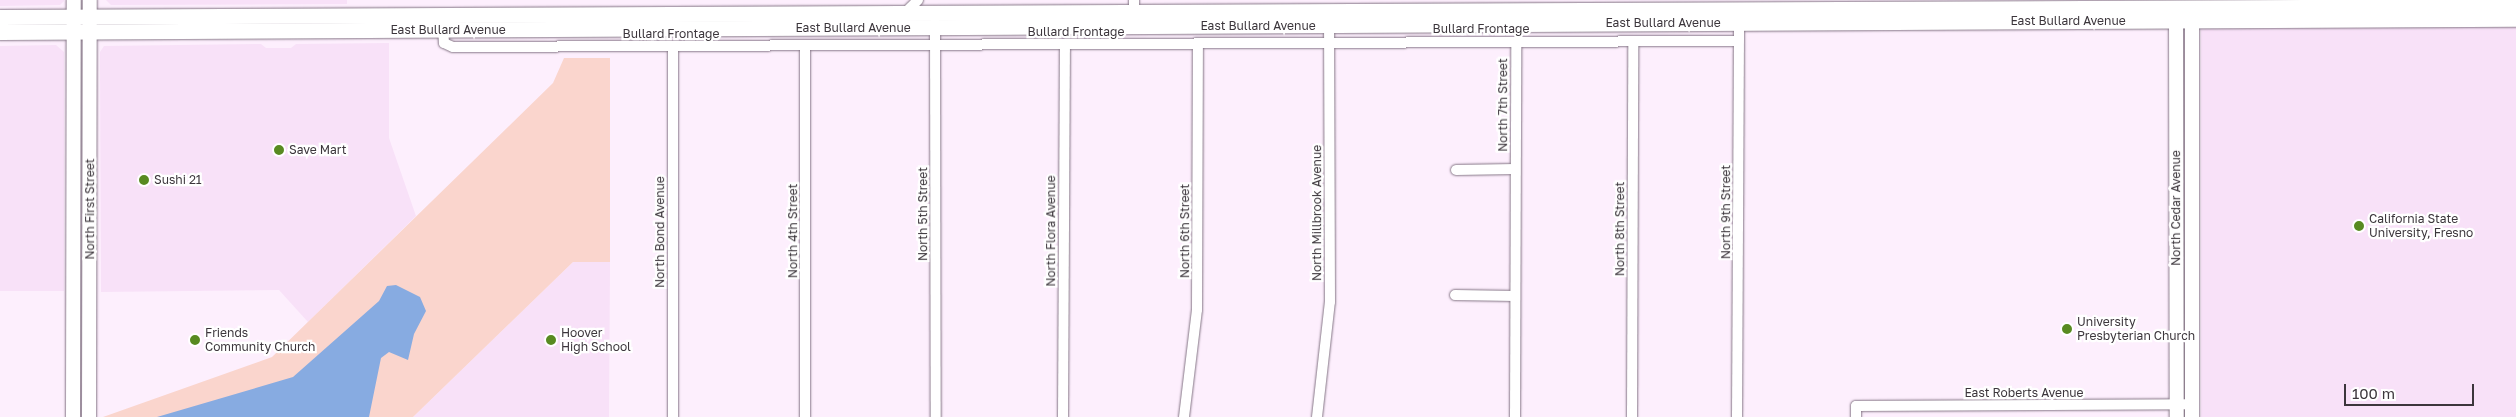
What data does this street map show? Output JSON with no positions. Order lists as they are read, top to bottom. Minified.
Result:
{"streets":{"main road":["East Bullard Avenue","North Cedar Avenue","North First Street"],"street":["Bullard Frontage","North 7th Street","North 9th Street","North Millbrook Avenue","North 5th Street","North 8th Street","North 4th Street","North Flora Avenue","North 6th Street","North Bond Avenue","East Roberts Avenue"]},"crossings":[["East Bullard Avenue","Bullard Frontage"],["East Bullard Avenue","North Cedar Avenue"],["East Bullard Avenue","North First Street"],["East Bullard Avenue","North 9th Street"],["East Bullard Avenue","North Millbrook Avenue"],["East Bullard Avenue","North 5th Street"],["Bullard Frontage","North 7th Street"],["Bullard Frontage","North 9th Street"],["Bullard Frontage","North Millbrook Avenue"],["Bullard Frontage","North 5th Street"],["Bullard Frontage","North 8th Street"],["Bullard Frontage","North 4th Street"],["Bullard Frontage","North Flora Avenue"],["Bullard Frontage","North 6th Street"],["Bullard Frontage","North Bond Avenue"],["North Cedar Avenue","East Roberts Avenue"]],"places":["Save Mart","Sushi 21","California State University, Fresno","University Presbyterian Church","Friends Community Church","Hoover High School"],"scale_bar":"100 m"}
